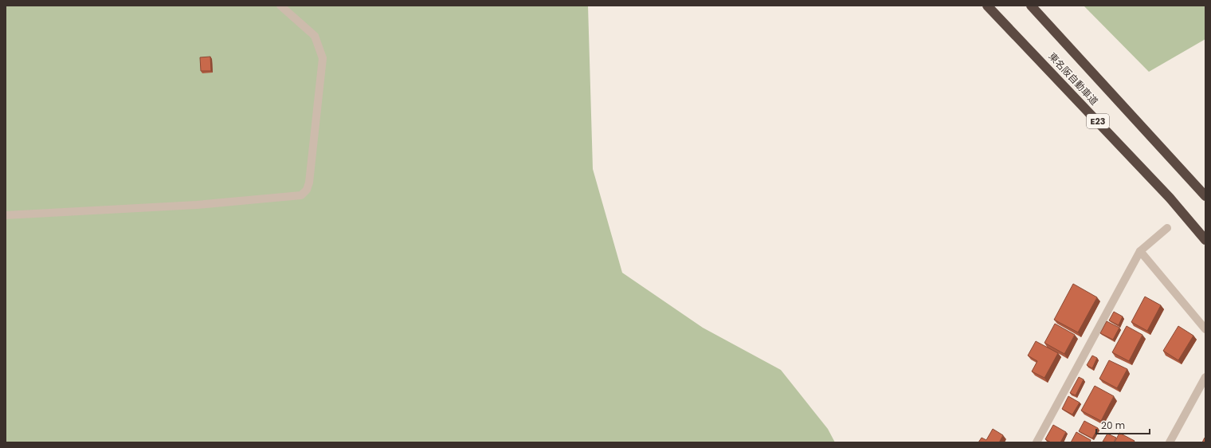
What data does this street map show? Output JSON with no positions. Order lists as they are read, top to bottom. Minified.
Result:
{"streets":{"highway":["東名阪自動車道","E23"]},"scale_bar":"20 m"}
